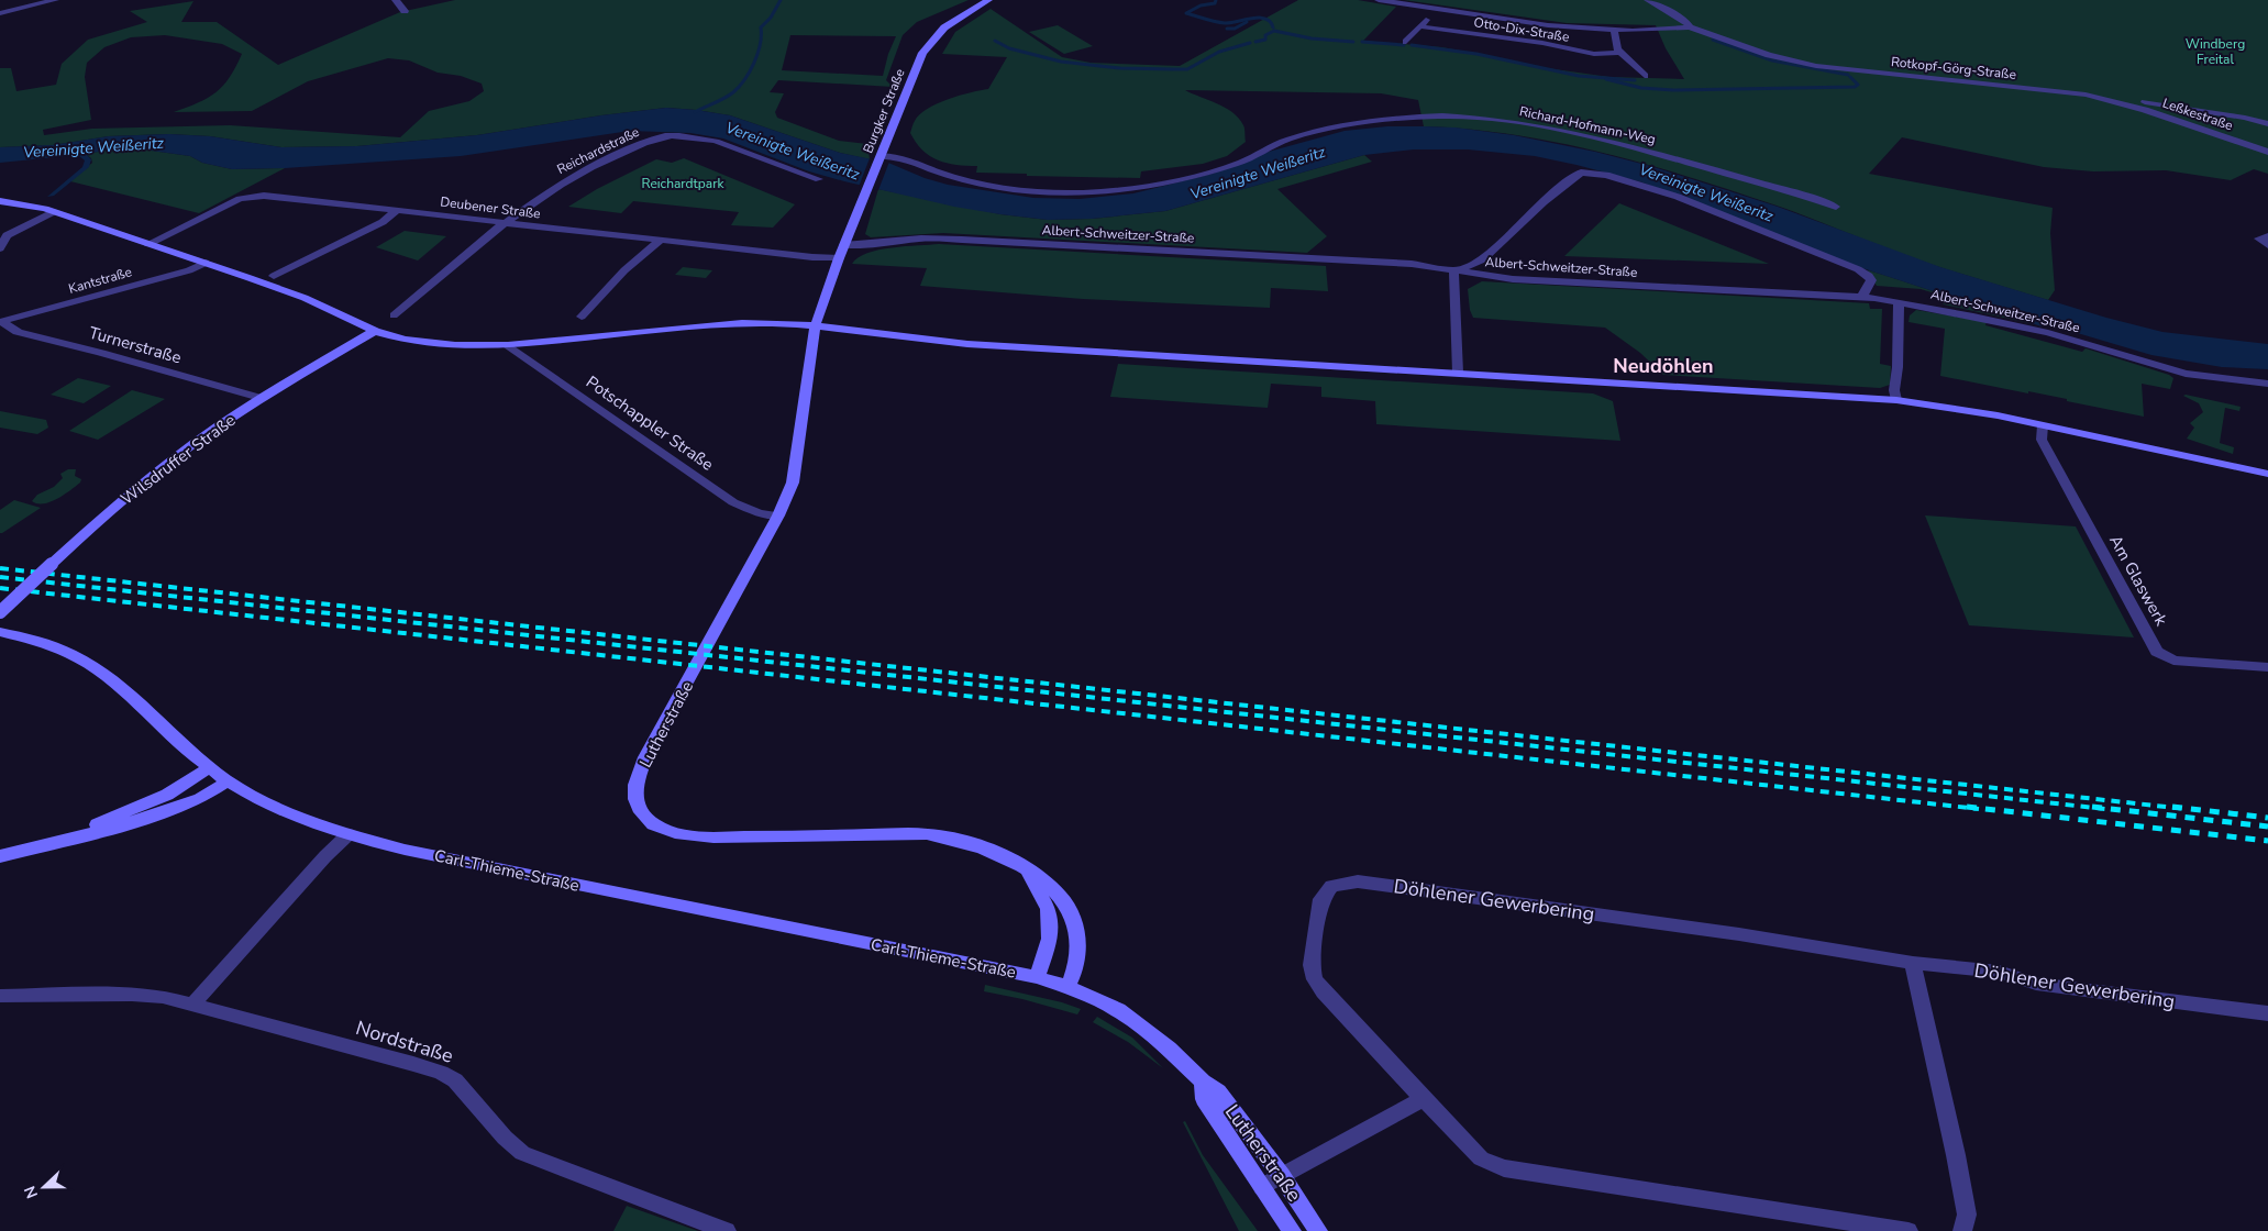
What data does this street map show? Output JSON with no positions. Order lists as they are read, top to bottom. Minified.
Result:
{"streets":{"main road":["Burgker Straße","Wilsdruffer Straße","Lutherstraße","Carl-Thieme-Straße"],"street":["Otto-Dix-Straße","Rotkopf-Görg-Straße","Leßkestraße","Richard-Hofmann-Weg","Reichardstraße","Deubener Straße","Albert-Schweitzer-Straße","Kantstraße","Turnerstraße","Potschappler Straße","Am Glaswerk","Döhlener Gewerbering","Nordstraße"]},"crossings":[["Otto-Dix-Straße","Rotkopf-Görg-Straße"],["Rotkopf-Görg-Straße","Leßkestraße"],["Burgker Straße","Richard-Hofmann-Weg"],["Burgker Straße","Deubener Straße"],["Burgker Straße","Albert-Schweitzer-Straße"],["Burgker Straße","Lutherstraße"],["Reichardstraße","Deubener Straße"],["Kantstraße","Turnerstraße"],["Turnerstraße","Wilsdruffer Straße"],["Potschappler Straße","Lutherstraße"],["Lutherstraße","Carl-Thieme-Straße"]],"districts":["Neudöhlen"],"water":["Vereinigte Weißeritz"],"parks":["Windberg Freital","Reichardtpark"],"north":"left"}
